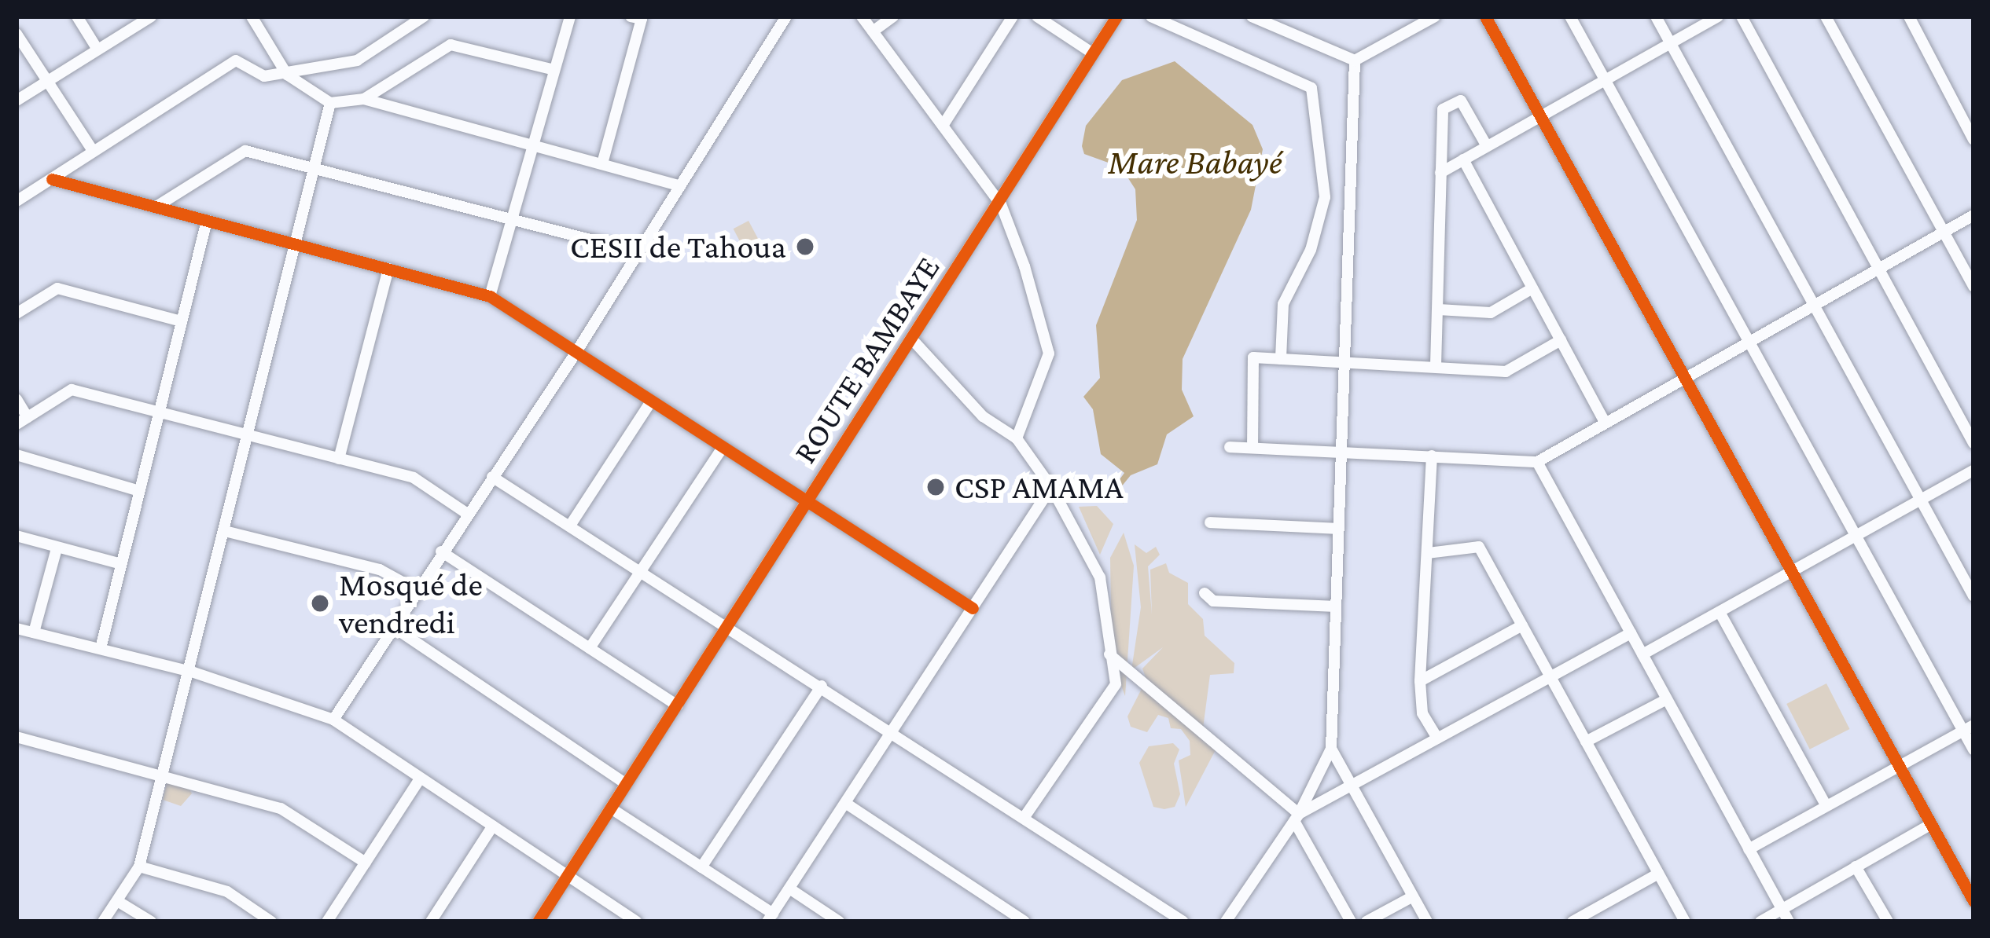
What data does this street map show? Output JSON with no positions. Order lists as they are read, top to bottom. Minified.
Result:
{"streets":{"street":["ROUTE BAMBAYE"]},"water":["Mare Babayé"],"places":["CESII de Tahoua","CSP AMAMA","Mosqué de vendredi"]}
